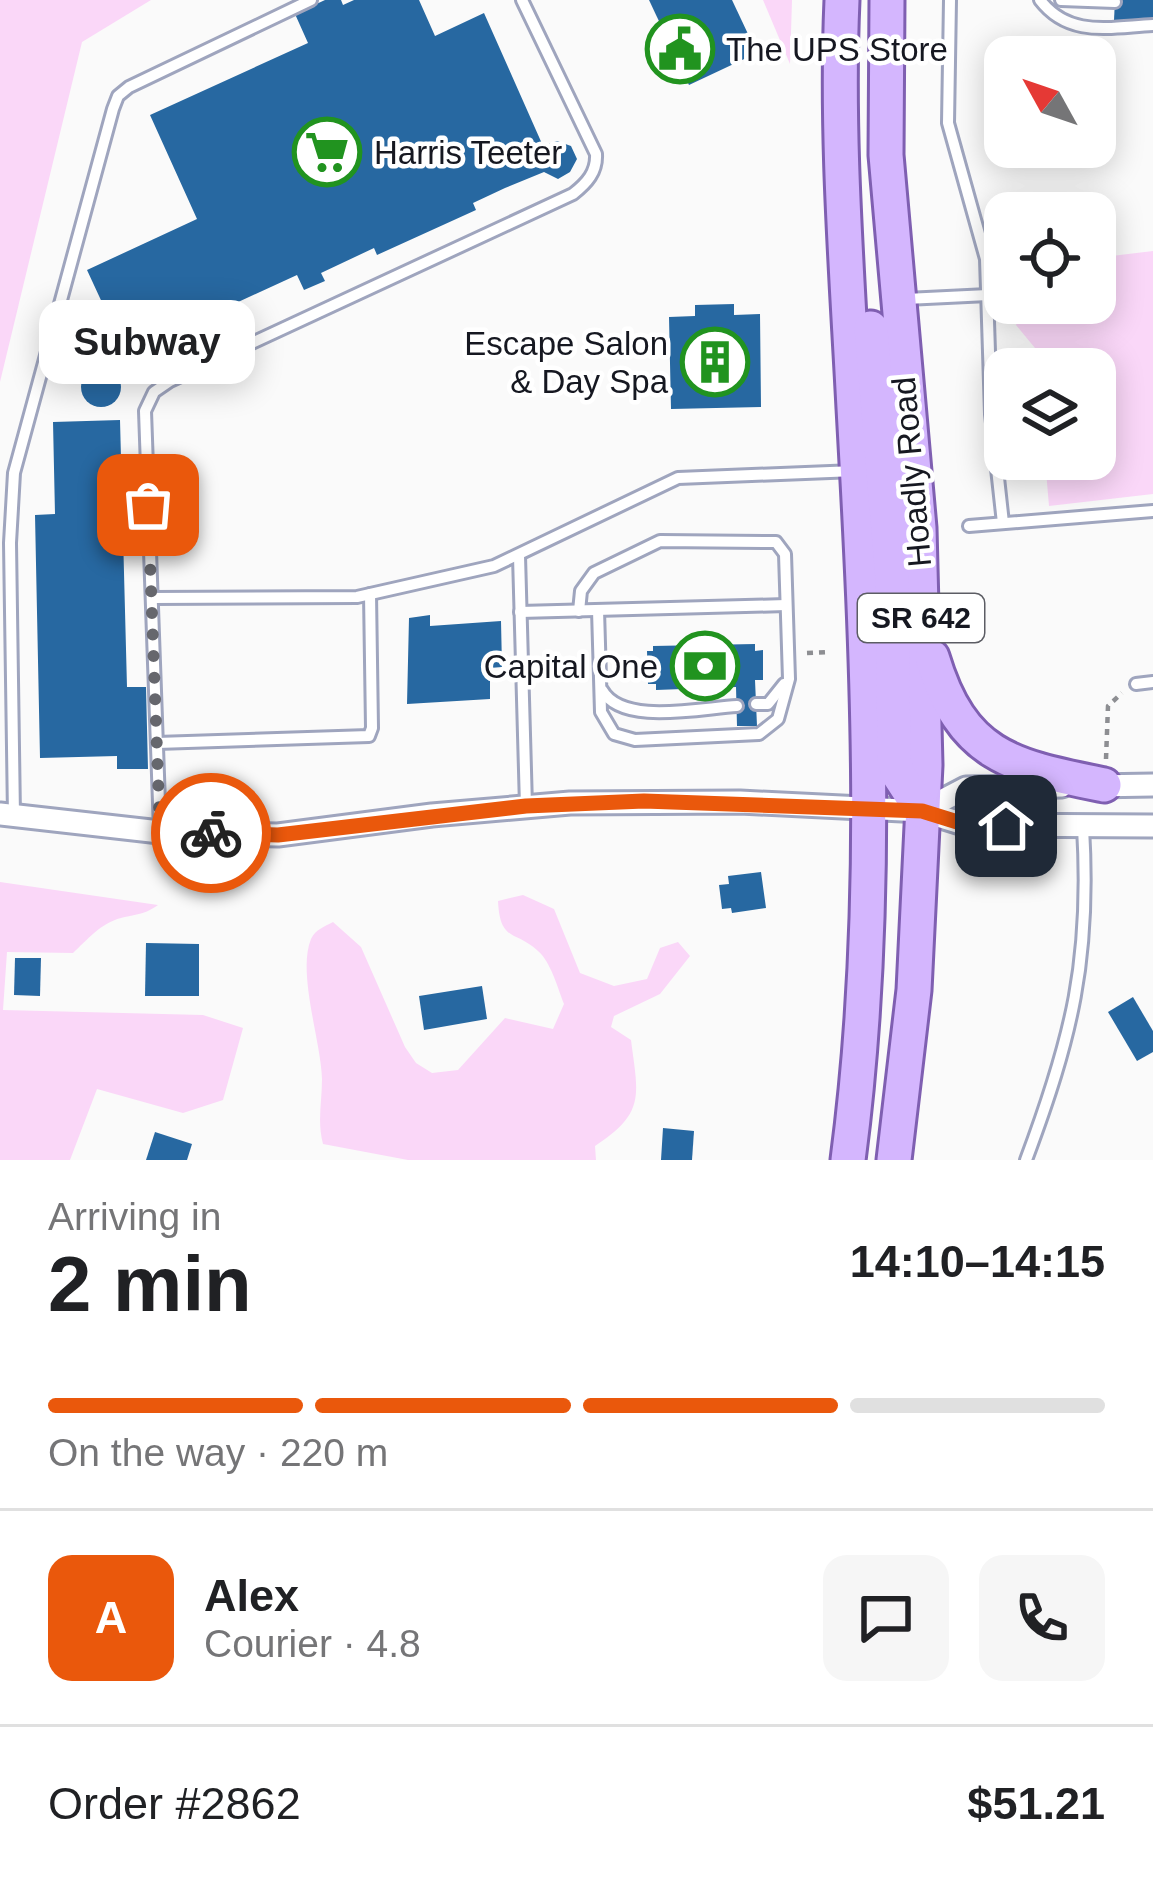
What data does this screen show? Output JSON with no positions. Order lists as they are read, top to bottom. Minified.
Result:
{"streets":{"main road":["Hoadly Road","SR 642"]},"places":{"public building":["The UPS Store"],"supermarket":["Harris Teeter"],"building":["Escape Salon & Day Spa"],"other":["Subway"],"bank":["Capital One"]},"north":"top left","page":{"bubble":"Subway","heading":["2 min","Arriving in","14:10–14:15"],"panel":["Alex","Courier · 4.8","Order #2862","$51.21"],"bar":"On the way · 220 m","round":"A"}}
